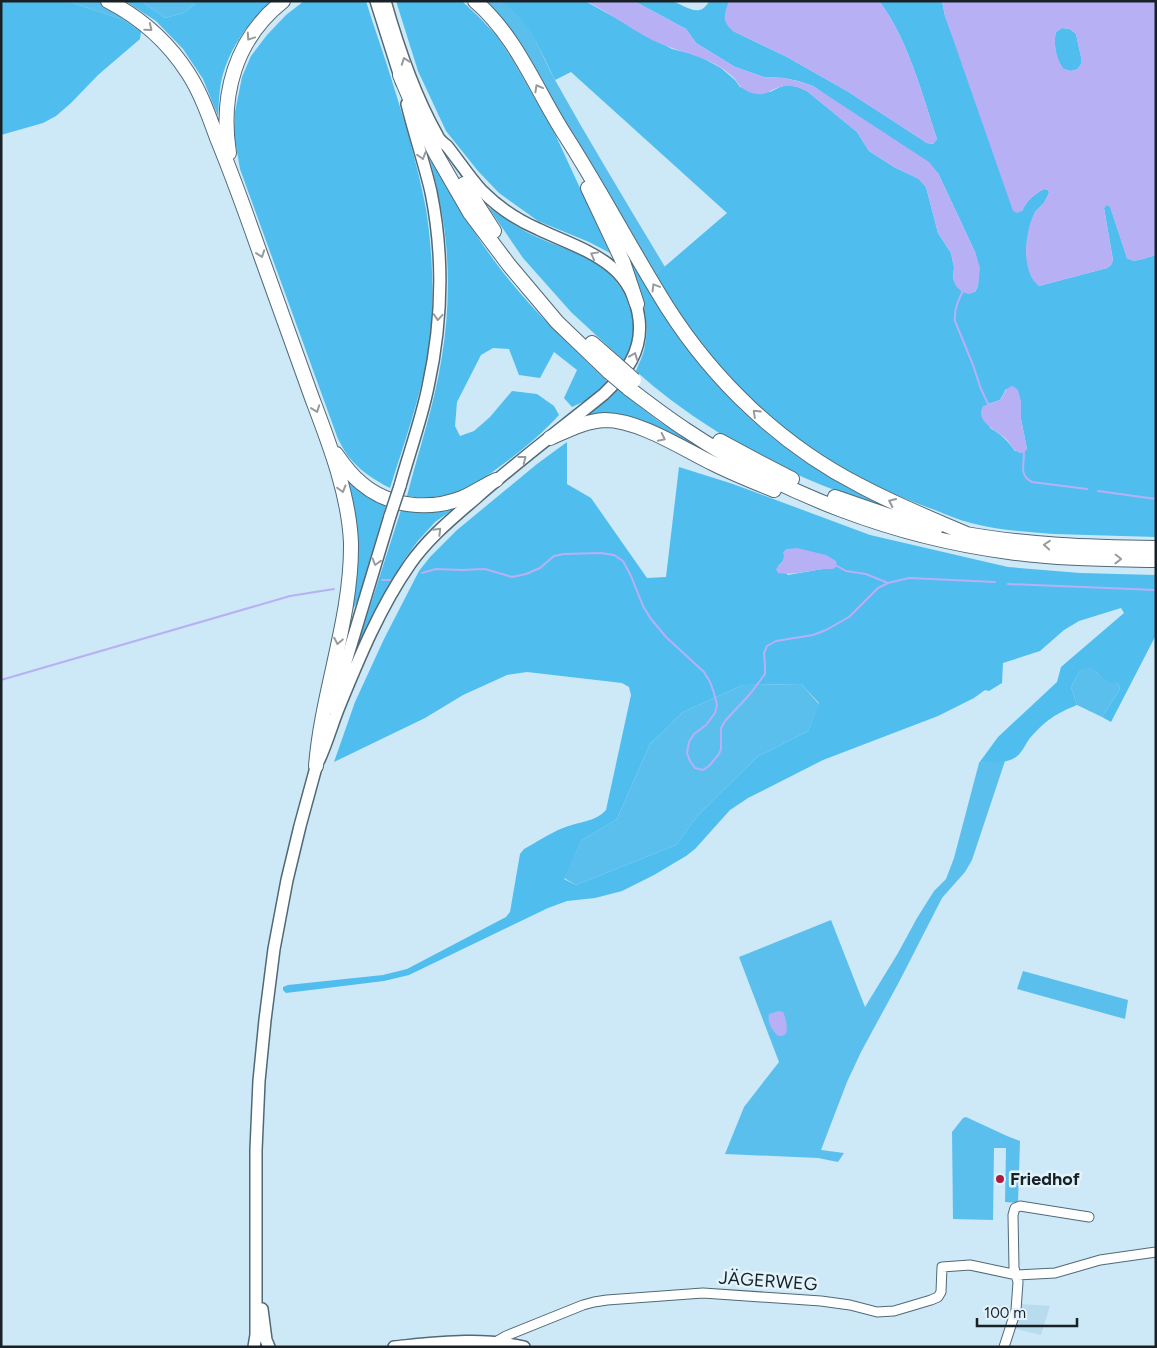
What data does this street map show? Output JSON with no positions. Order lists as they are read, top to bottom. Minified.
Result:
{"streets":{"street":["JÄGERWEG"]},"places":["Friedhof"],"scale_bar":"100 m"}
